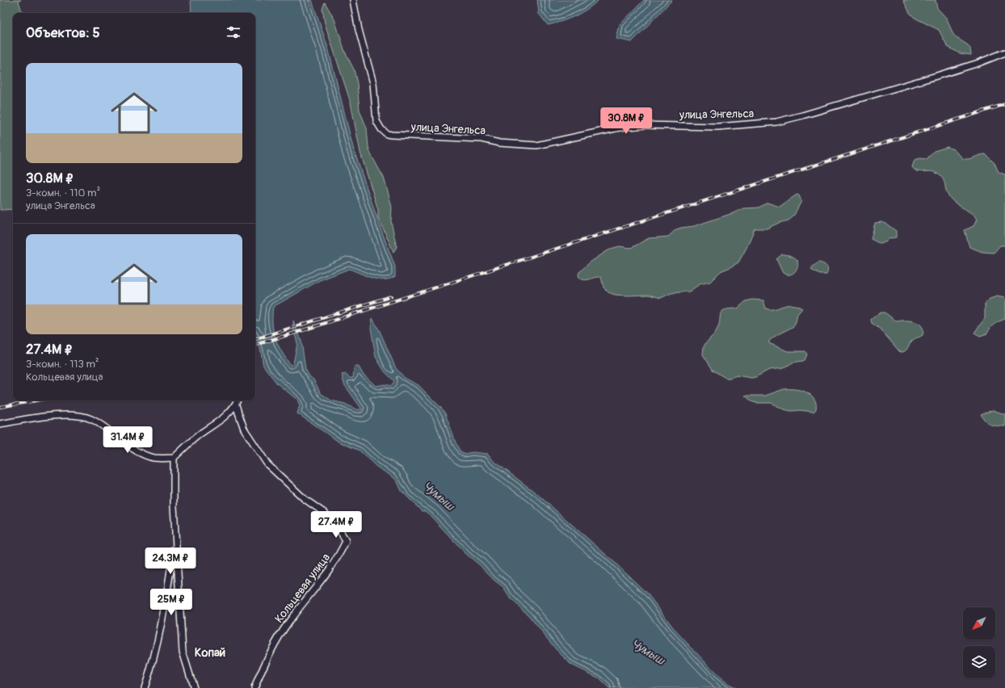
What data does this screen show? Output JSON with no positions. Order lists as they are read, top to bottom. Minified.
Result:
{"streets":{"street":["улица Энгельса","Кольцевая улица"]},"districts":["Копай"],"water":["Чумыш"],"north":"bottom left","page":{"heading":"Объектов: 5","list":[{"name":"30.8M ₽","note":"3-комн. · 110 m² · улица Энгельса"},{"name":"27.4M ₽","note":"3-комн. · 113 m² · Кольцевая улица"}],"price":["30.8M ₽","31.4M ₽","27.4M ₽","24.3M ₽","25M ₽"]}}
